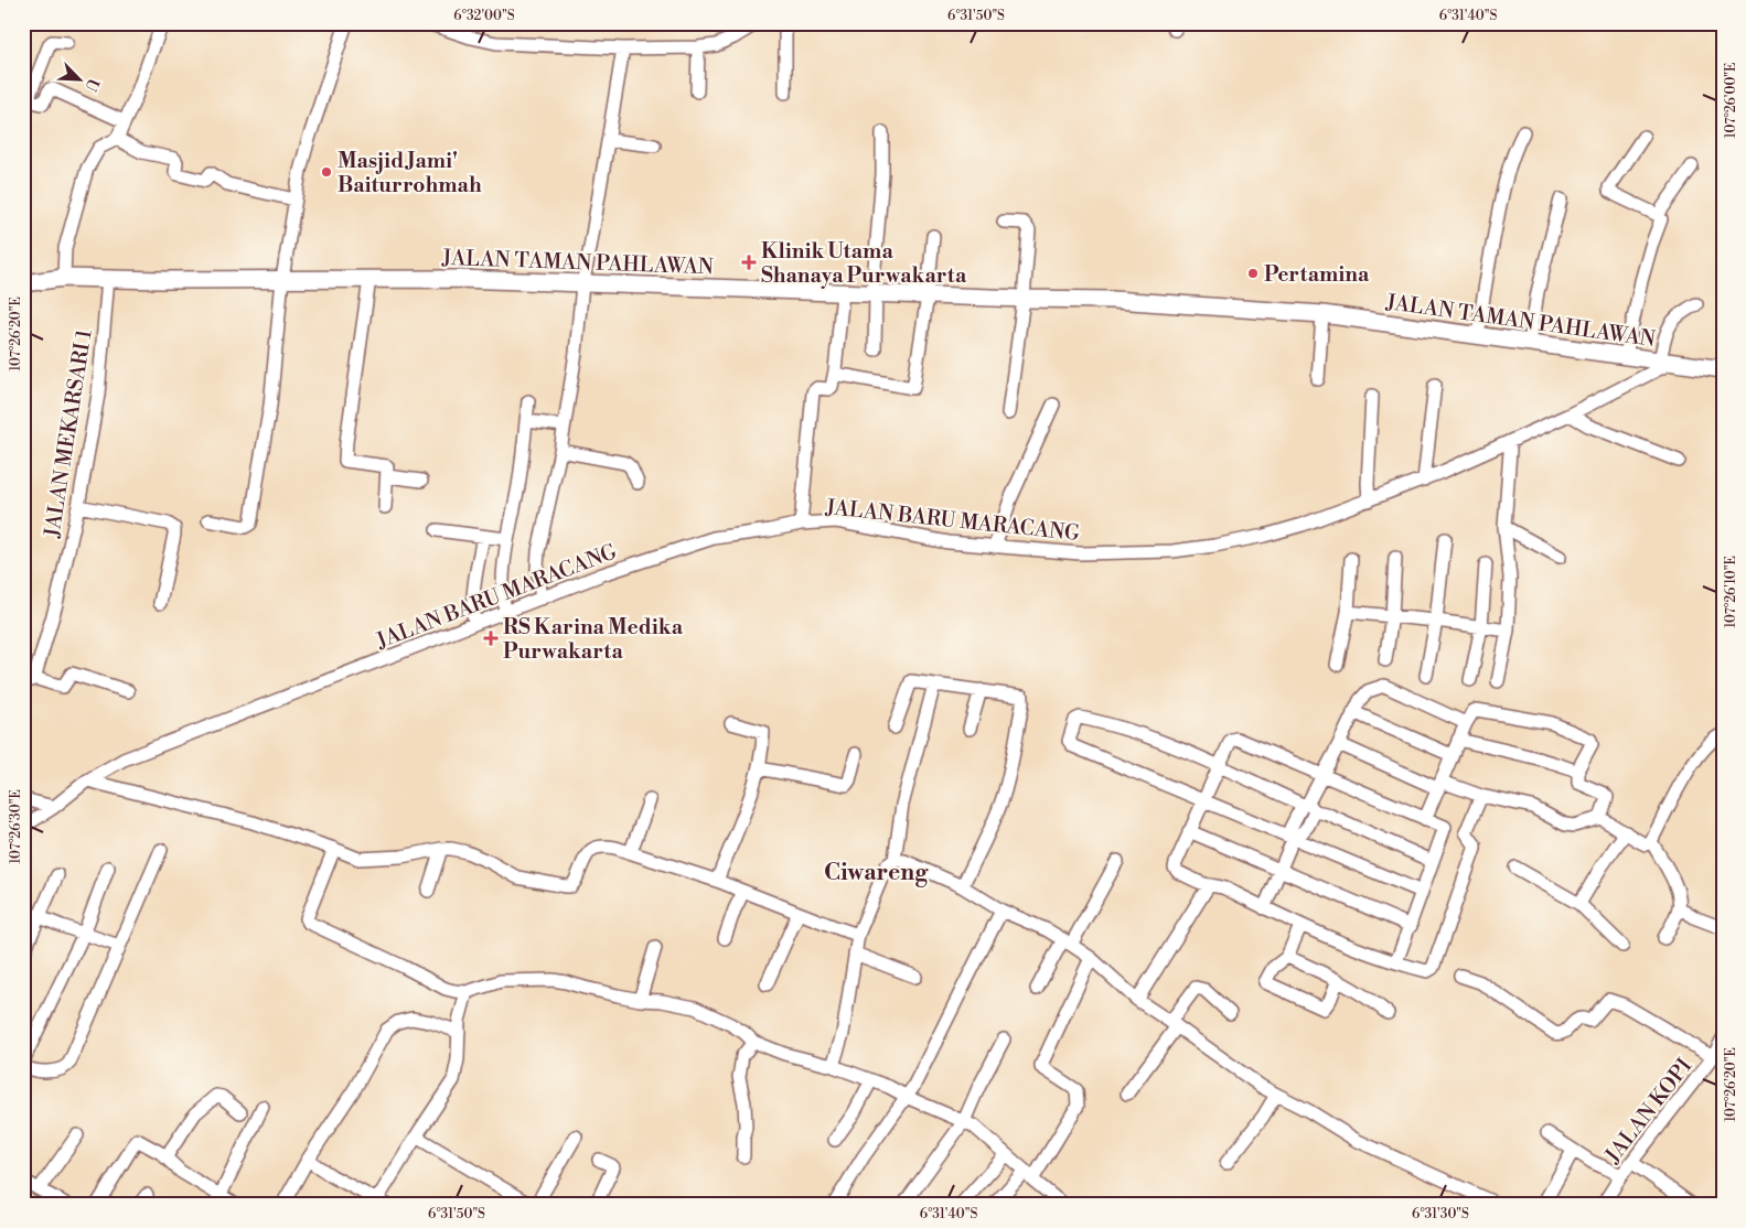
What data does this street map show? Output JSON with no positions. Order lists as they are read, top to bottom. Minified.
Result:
{"streets":{"main road":["JALAN TAMAN PAHLAWAN"],"street":["JALAN MEKARSARI 1","JALAN BARU MARACANG","JALAN KOPI"]},"crossings":[["JALAN TAMAN PAHLAWAN","JALAN MEKARSARI 1"],["JALAN TAMAN PAHLAWAN","JALAN BARU MARACANG"]],"districts":["Ciwareng"],"places":{"other":["Masjid Jami' Baiturrohmah","Pertamina"],"health":["Klinik Utama Shanaya Purwakarta","RS Karina Medika Purwakarta"]},"north":"bottom right","coordinates":["6°32'00\"S","6°31'50\"S","6°31'40\"S","107°26'00\"E","107°26'20\"E","107°26'10\"E","107°26'30\"E","6°31'30\"S"]}
